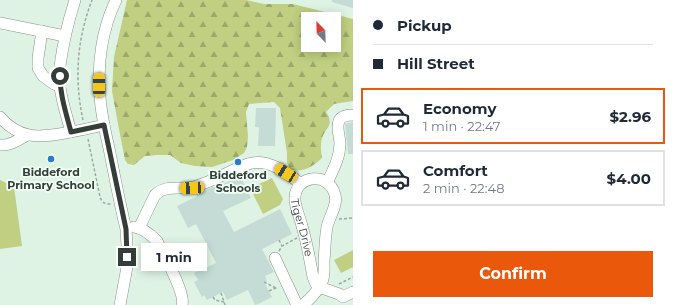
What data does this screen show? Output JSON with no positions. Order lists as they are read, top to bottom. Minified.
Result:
{"streets":{"street":["Tiger Drive"]},"places":["Biddeford Primary School","Biddeford Schools"],"north":"top left","page":{"banner":["Pickup","Hill Street"],"list":[{"name":"Economy","note":"1 min · 22:47","value":"$2.96"},{"name":"Comfort","note":"2 min · 22:48","value":"$4.00"}],"bubble":"1 min","buttons":"Confirm"}}
